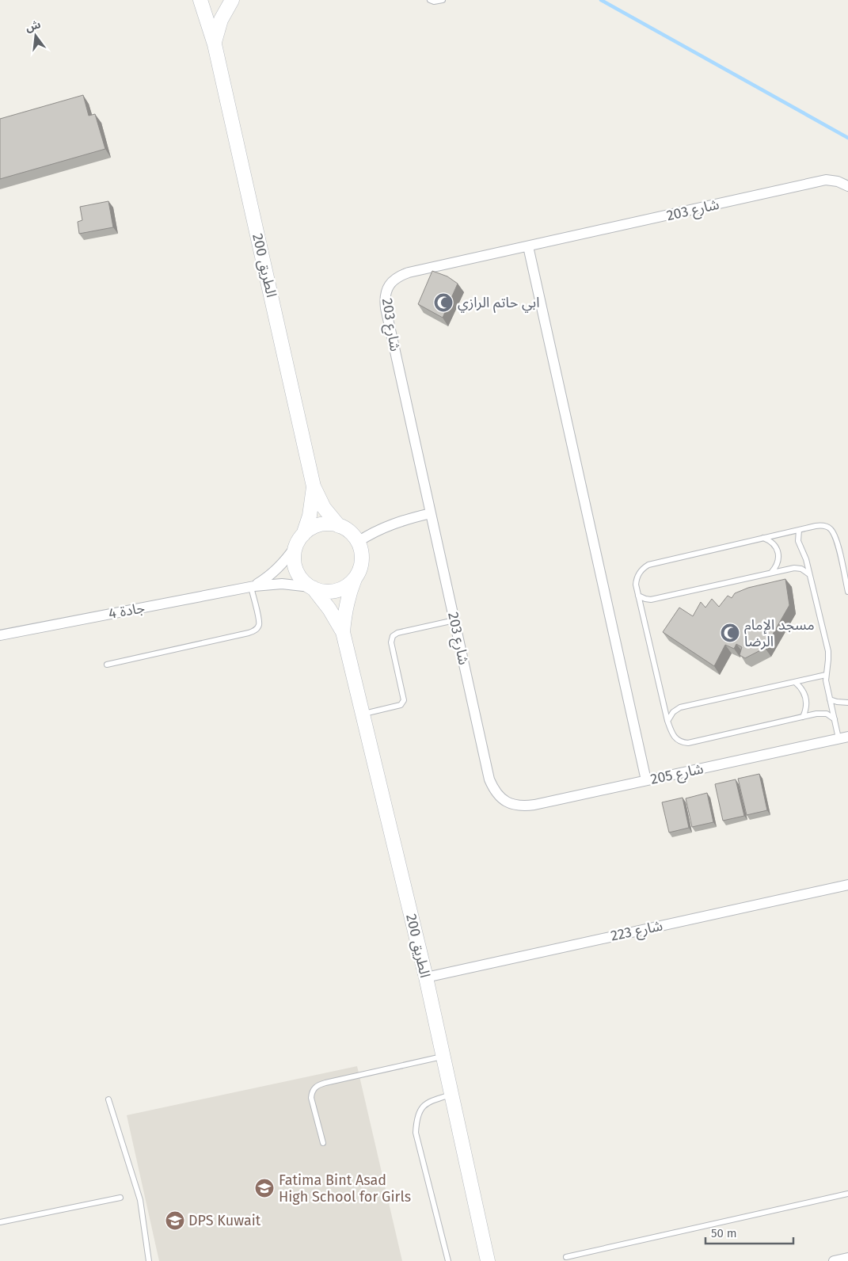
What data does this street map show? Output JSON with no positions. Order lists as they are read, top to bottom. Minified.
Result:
{"streets":{"main road":["الطريق 200"],"street":["شارع 203","جادة 4","شارع 205","شارع 223"]},"crossings":[["شارع 203","شارع 205"],["الطريق 200","جادة 4"],["الطريق 200","شارع 223"]],"places":{"mosque":["ابي حاتم الرازي","مسجد الإمام الرضا"],"school or university":["Fatima Bint Asad High School for Girls","DPS Kuwait"]},"scale_bar":"50 m","north":"top"}
